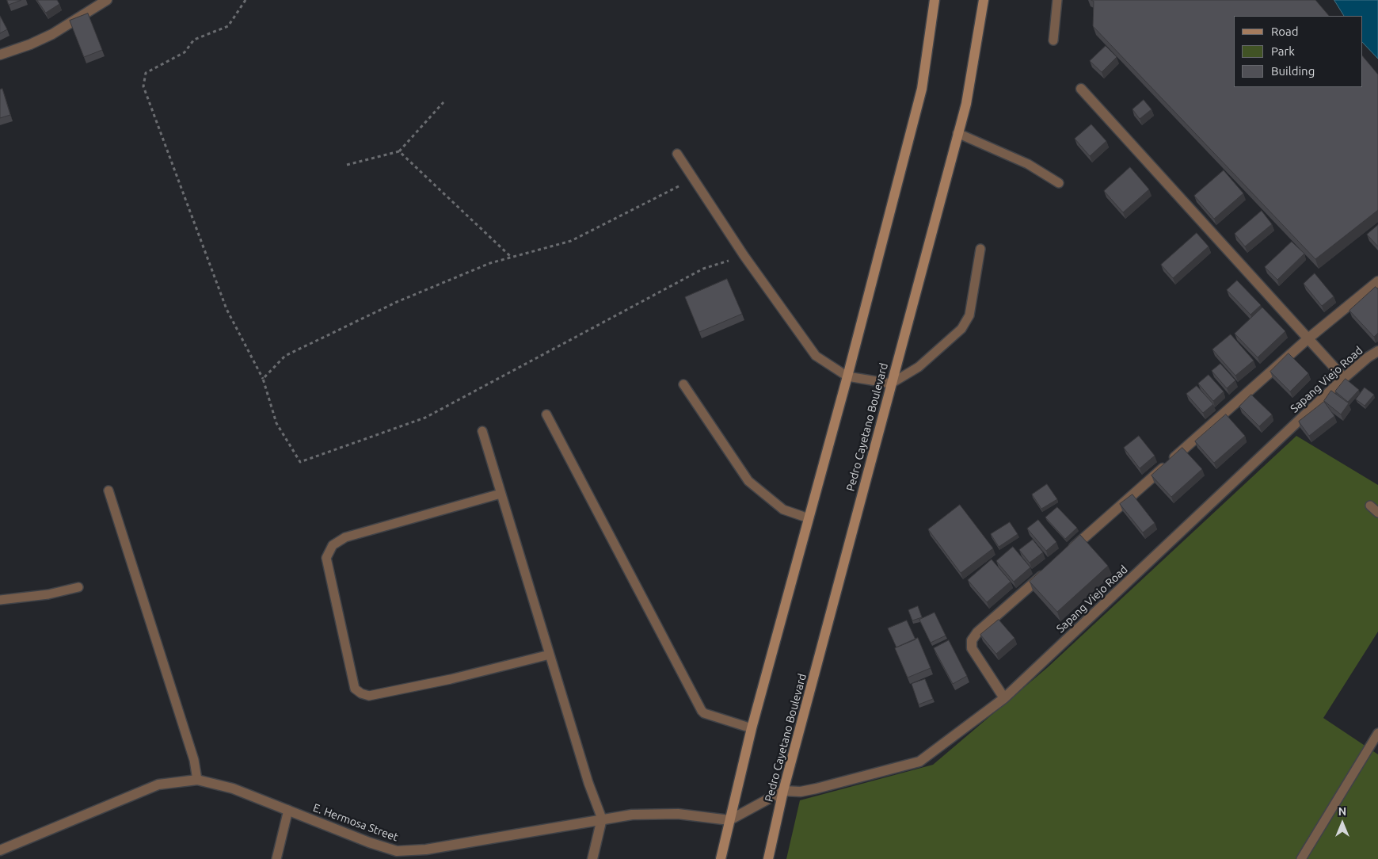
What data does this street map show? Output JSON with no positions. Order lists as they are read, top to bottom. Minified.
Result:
{"streets":{"main road":["Pedro Cayetano Boulevard"],"street":["Sapang Viejo Road","E. Hermosa Street"]},"crossings":[["Sapang Viejo Road","Pedro Cayetano Boulevard"]],"legend":["Road","Park","Building"],"north":"top"}
